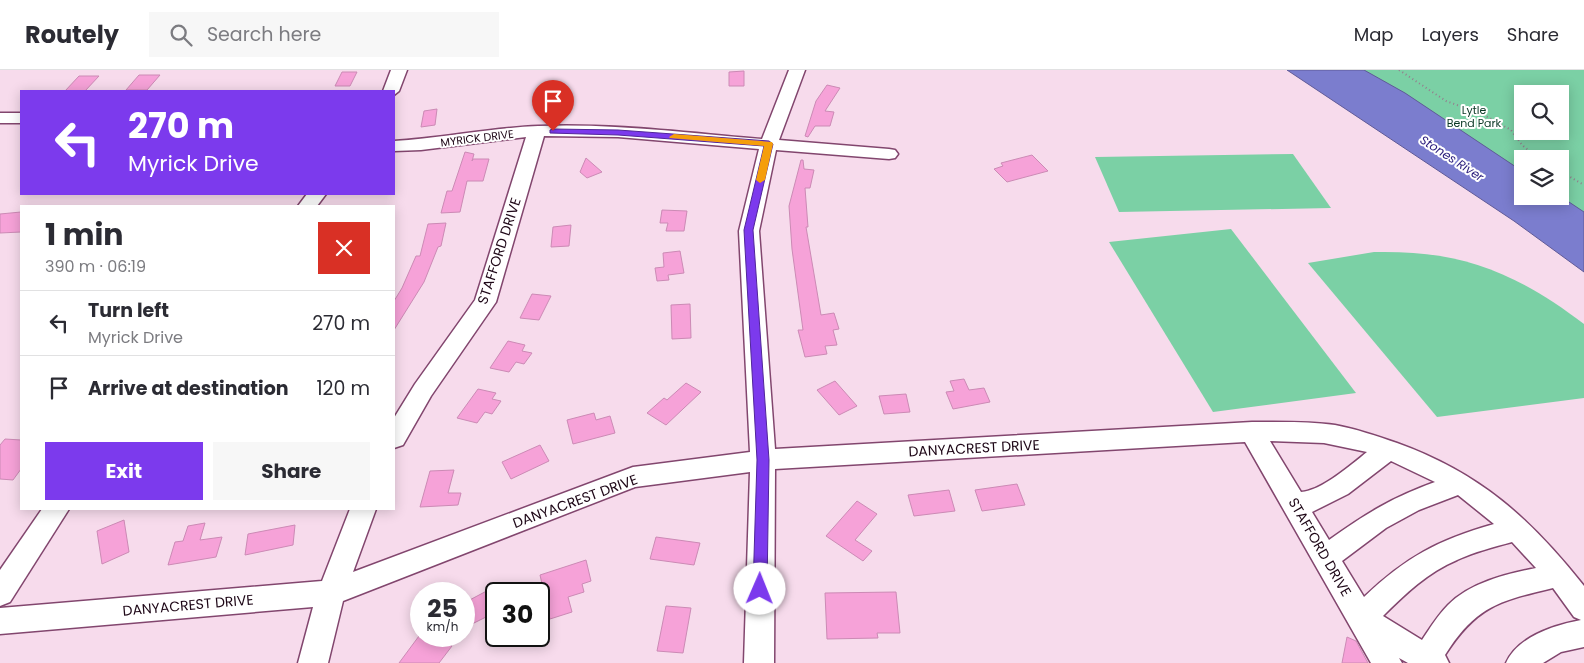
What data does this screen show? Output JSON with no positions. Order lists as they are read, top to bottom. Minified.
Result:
{"streets":{"street":["MYRICK DRIVE","STAFFORD DRIVE","DANYACREST DRIVE"]},"crossings":[["MYRICK DRIVE","STAFFORD DRIVE"],["STAFFORD DRIVE","DANYACREST DRIVE"]],"water":["Stones River"],"parks":["Lytle Bend Park"],"page":{"header":"Routely","search":"Search here","nav":["Map","Layers","Share"],"turn":["270 m","Myrick Drive"],"heading":["1 min","390 m · 06:19"],"list":[{"name":"Turn left","note":"Myrick Drive","value":"270 m"},{"name":"Arrive at destination","value":"120 m"}],"buttons":["Exit","Share"],"speed":"25 km/h","limit":"30"}}
